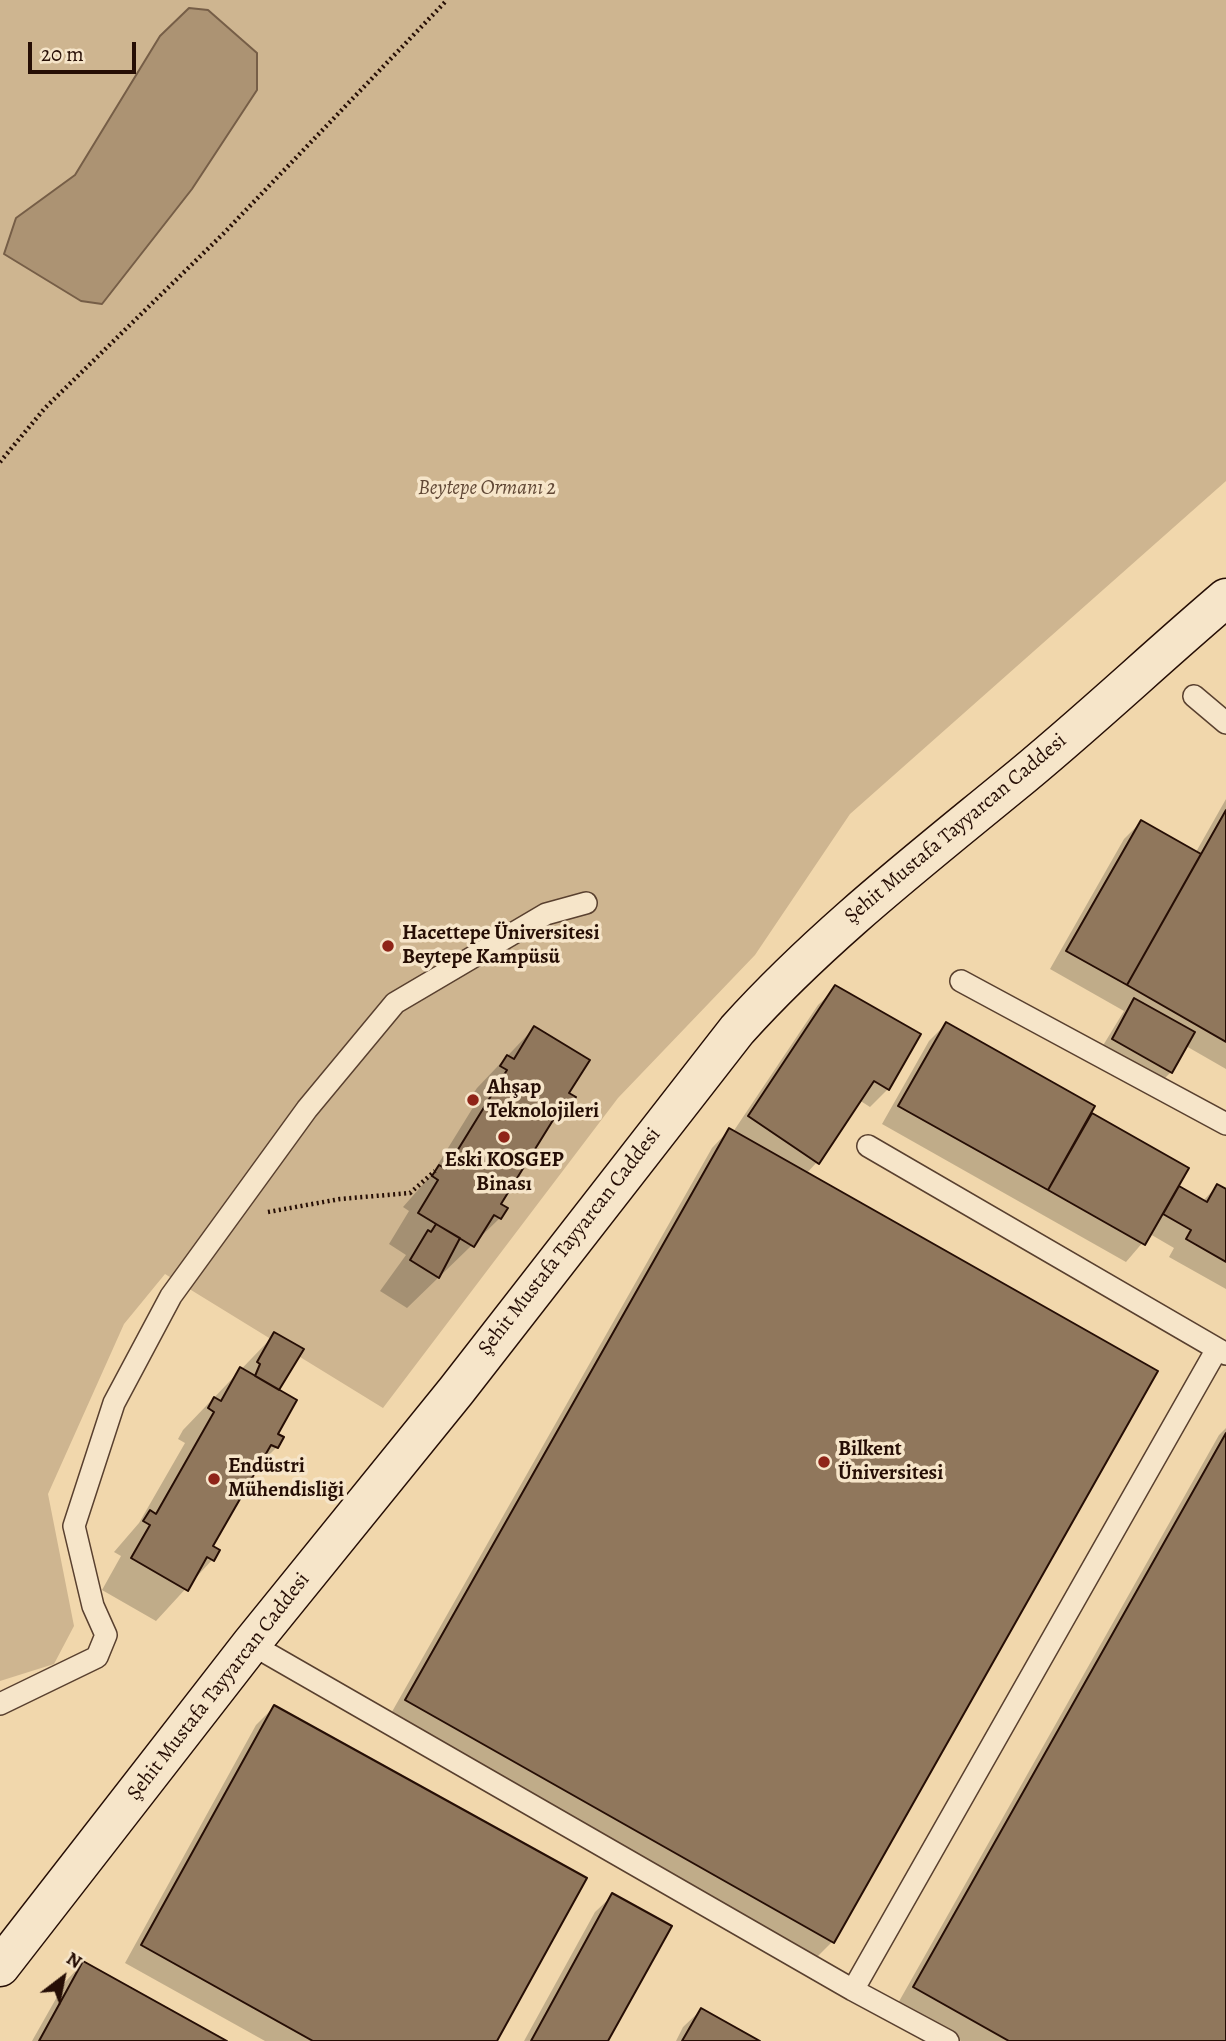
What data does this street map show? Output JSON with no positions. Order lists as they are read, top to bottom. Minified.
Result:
{"streets":{"main road":["Şehit Mustafa Tayyarcan Caddesi"]},"parks":["Beytepe Ormanı 2"],"places":["Hacettepe Üniversitesi Beytepe Kampüsü","Ahşap Teknolojileri","Eski KOSGEP Binası","Bilkent Üniversitesi","Endüstri Mühendisliği"],"scale_bar":"20 m","north":"top right"}
